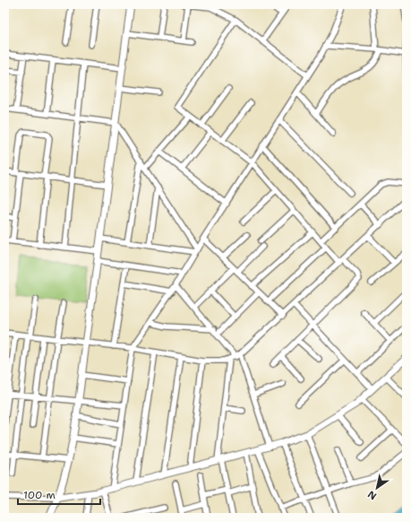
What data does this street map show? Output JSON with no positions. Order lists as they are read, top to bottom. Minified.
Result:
{"scale_bar":"100 m","north":"bottom left"}
